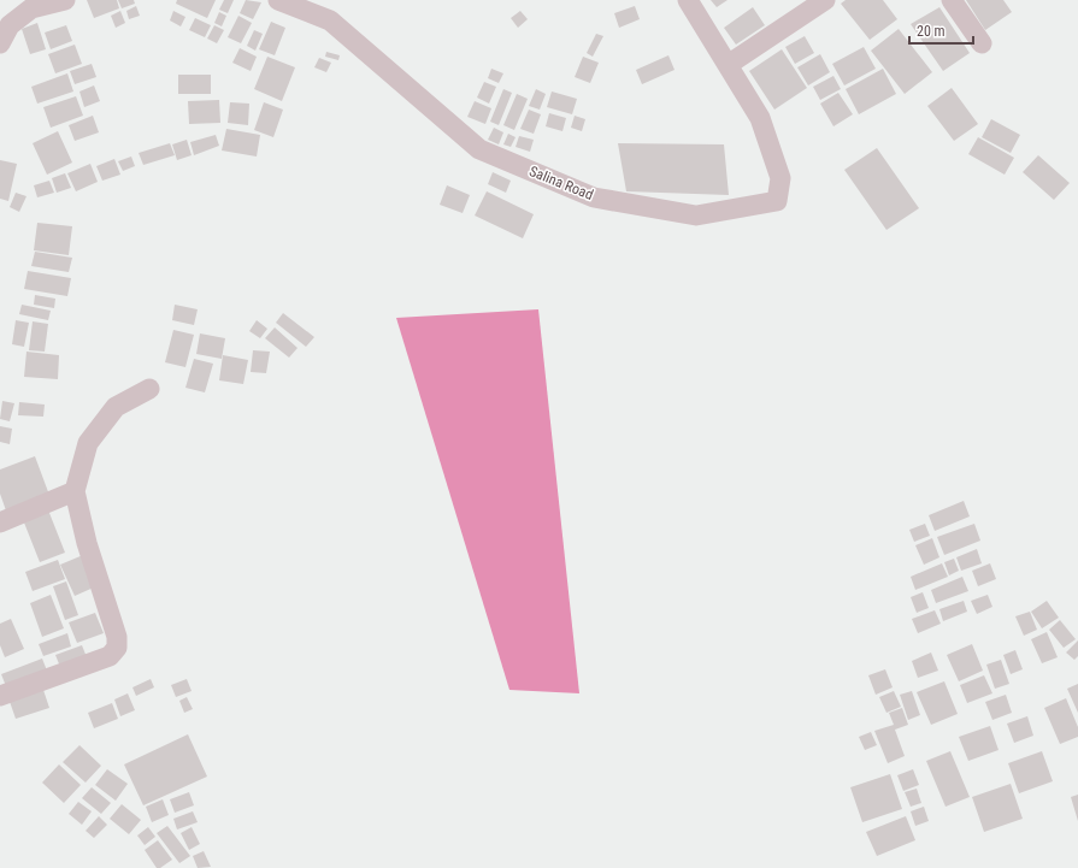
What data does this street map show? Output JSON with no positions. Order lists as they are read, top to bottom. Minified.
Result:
{"streets":{"street":["Salina Road"]},"scale_bar":"20 m"}
